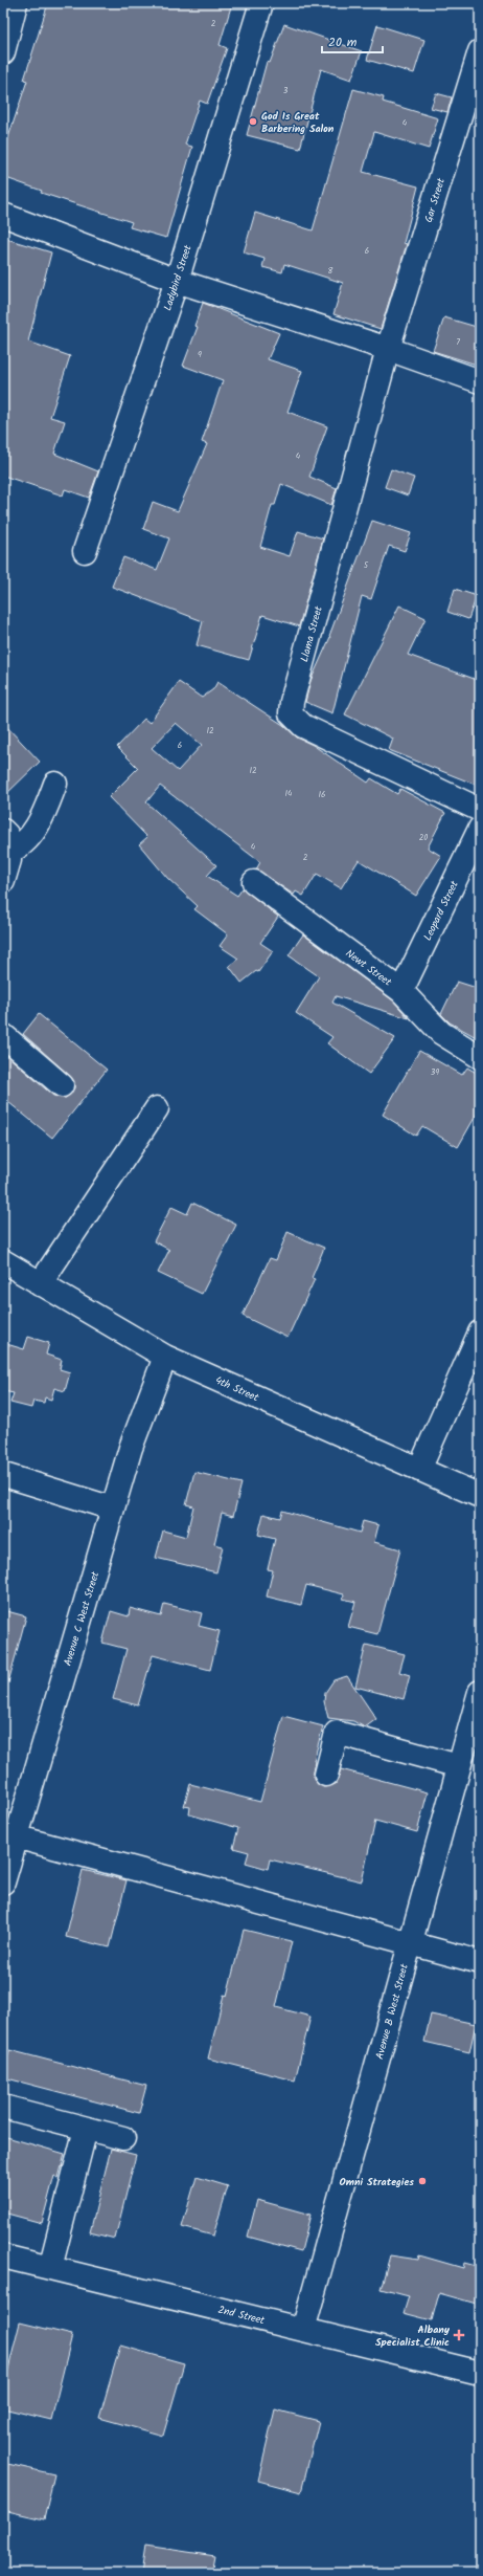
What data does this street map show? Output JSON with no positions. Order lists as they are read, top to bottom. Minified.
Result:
{"streets":{"street":["Gar Street","Ladybird Street","Llama Street","Leopard Street","Newt Street","4th Street","Avenue C West Street","Avenue B West Street","2nd Street"]},"crossings":[["Gar Street","Llama Street"],["Leopard Street","Newt Street"],["4th Street","Avenue C West Street"],["Avenue B West Street","2nd Street"]],"places":{"other":["God Is Great Barbering Salon","Omni Strategies"],"health":["Albany Specialist Clinic"]},"house_numbers":["2","3","4","6","8","7","9","4","5","12","6","12","14","16","20","4","2","39"],"scale_bar":"20 m"}
